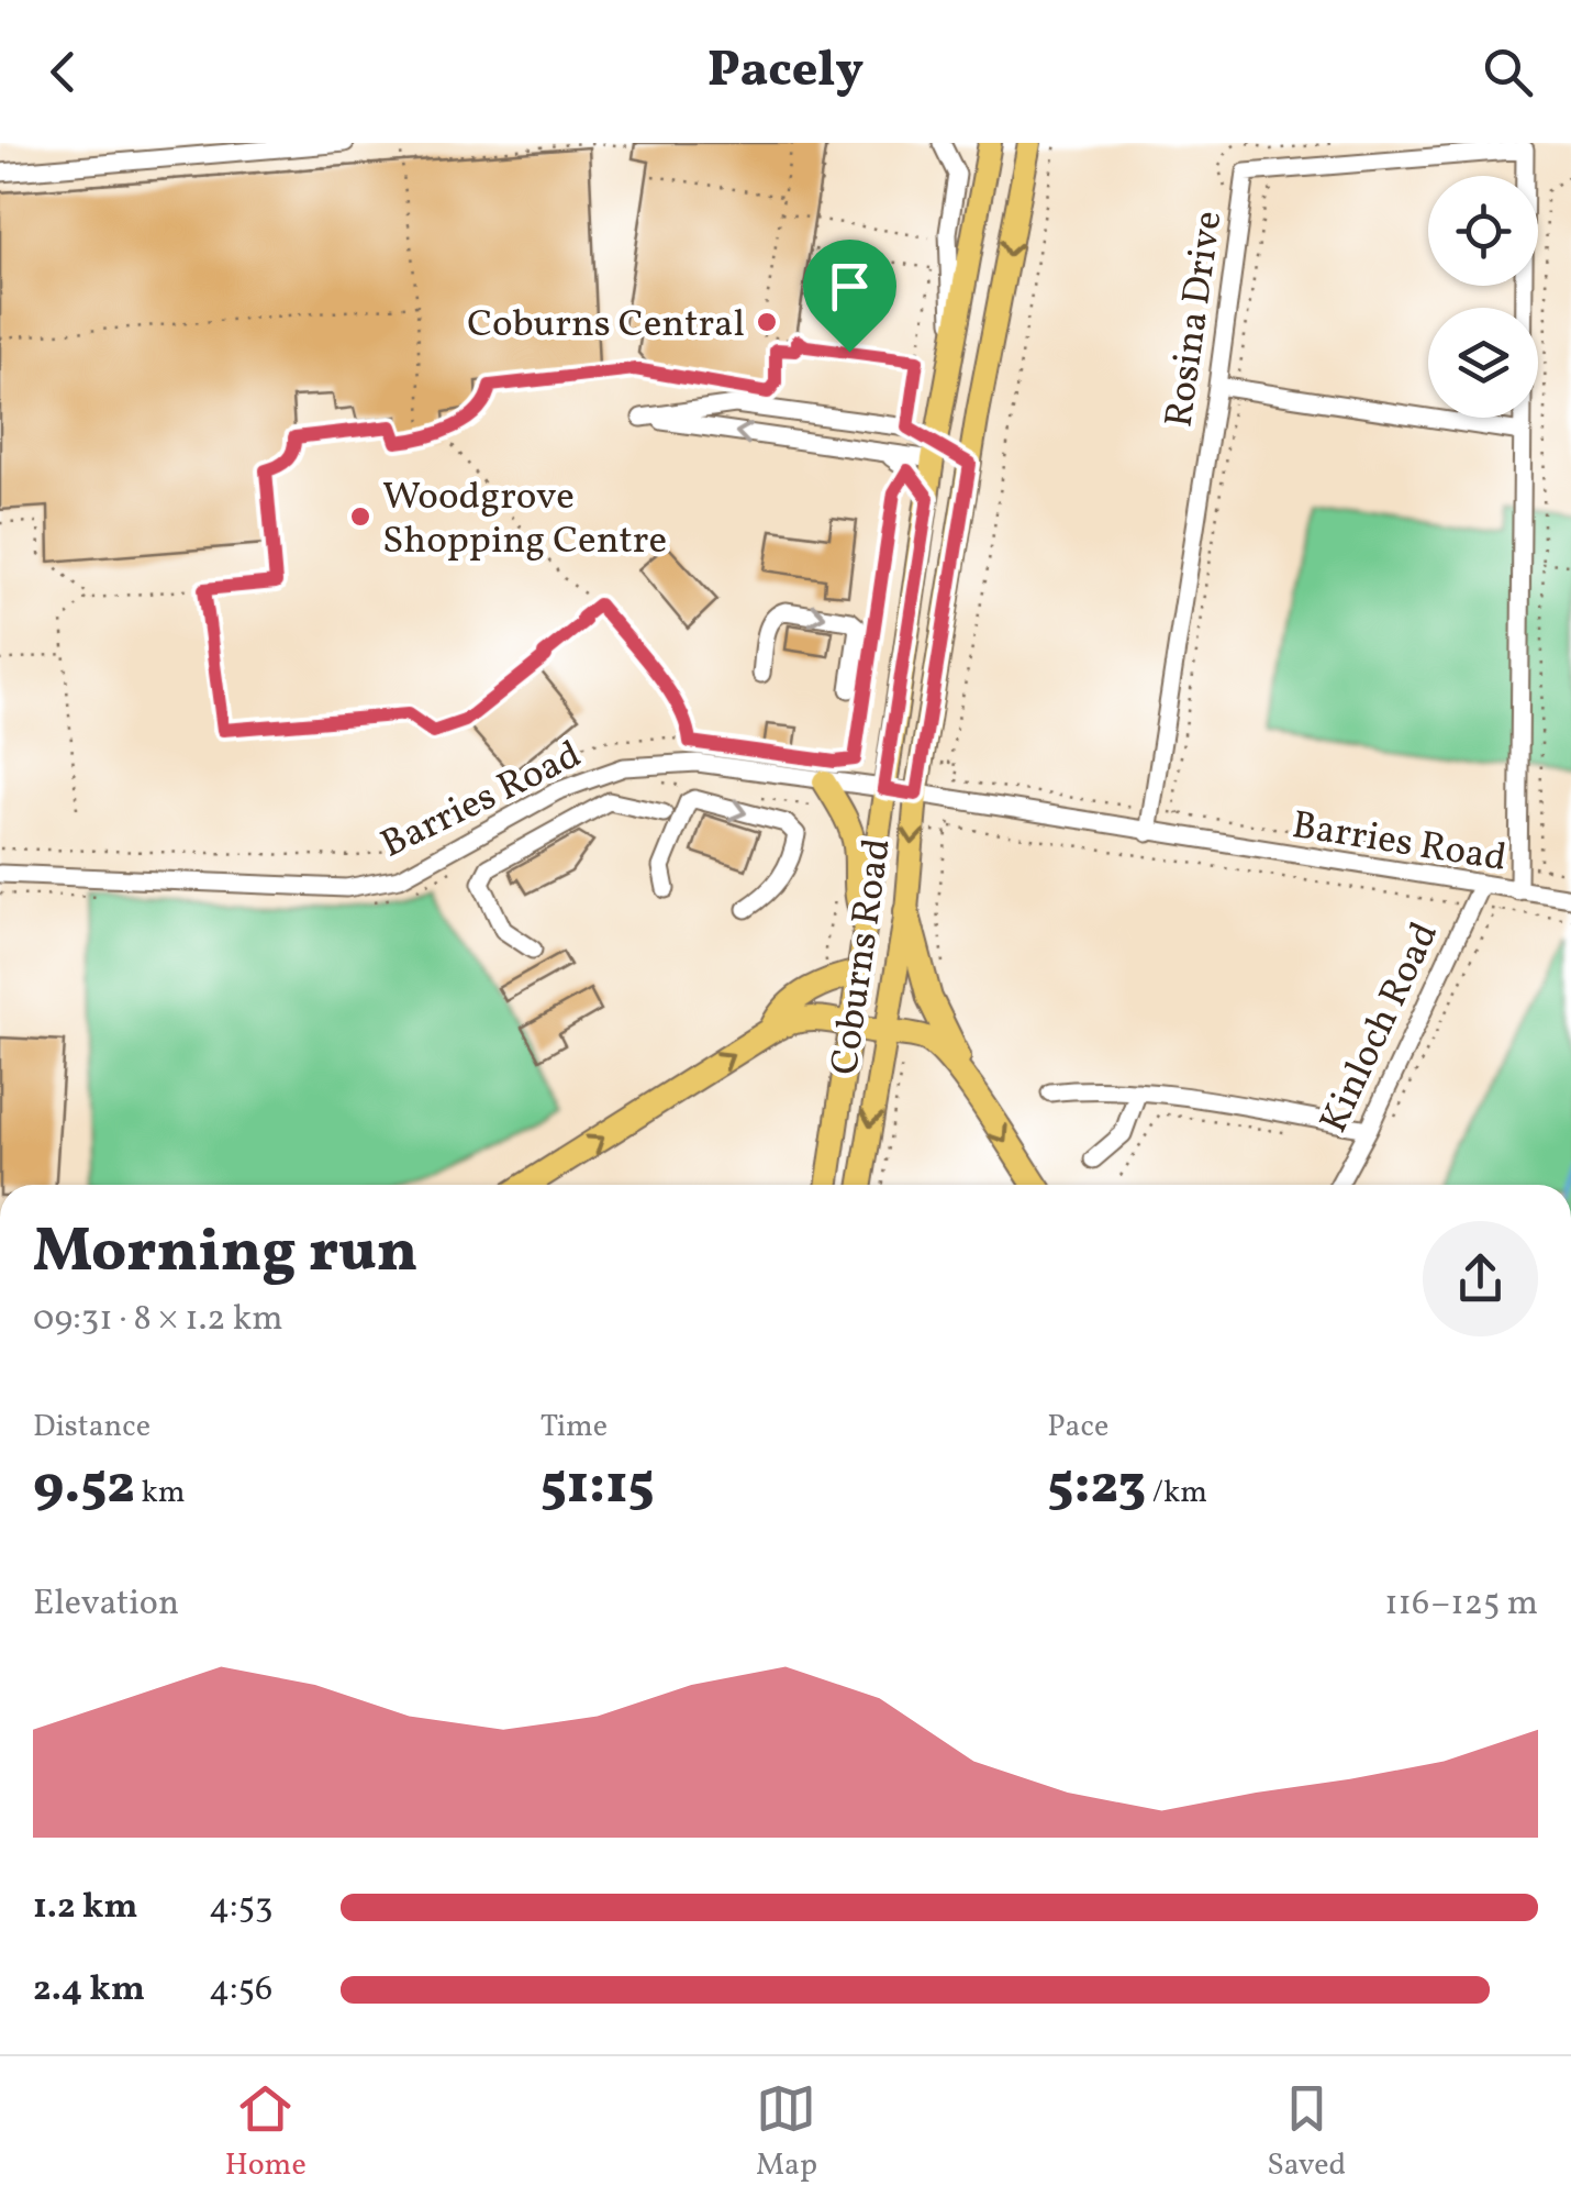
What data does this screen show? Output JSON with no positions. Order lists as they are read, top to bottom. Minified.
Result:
{"streets":{"main road":["Coburns Road"],"street":["Rosina Drive","Barries Road","Kinloch Road"]},"crossings":[["Rosina Drive","Barries Road"],["Barries Road","Coburns Road"],["Barries Road","Kinloch Road"]],"places":["Coburns Central","Woodgrove Shopping Centre"],"page":{"header":"Pacely","heading":["Morning run","09:31 · 8 × 1.2 km"],"stats":[["Distance","9.52 km"],["Time","51:15"],["Pace","5:23 /km"]],"chart":["Elevation","116–125 m"],"list":[{"name":"1.2 km","note":"4:53"},{"name":"2.4 km","note":"4:56"}],"tabs":["Home","Map","Saved"]}}
